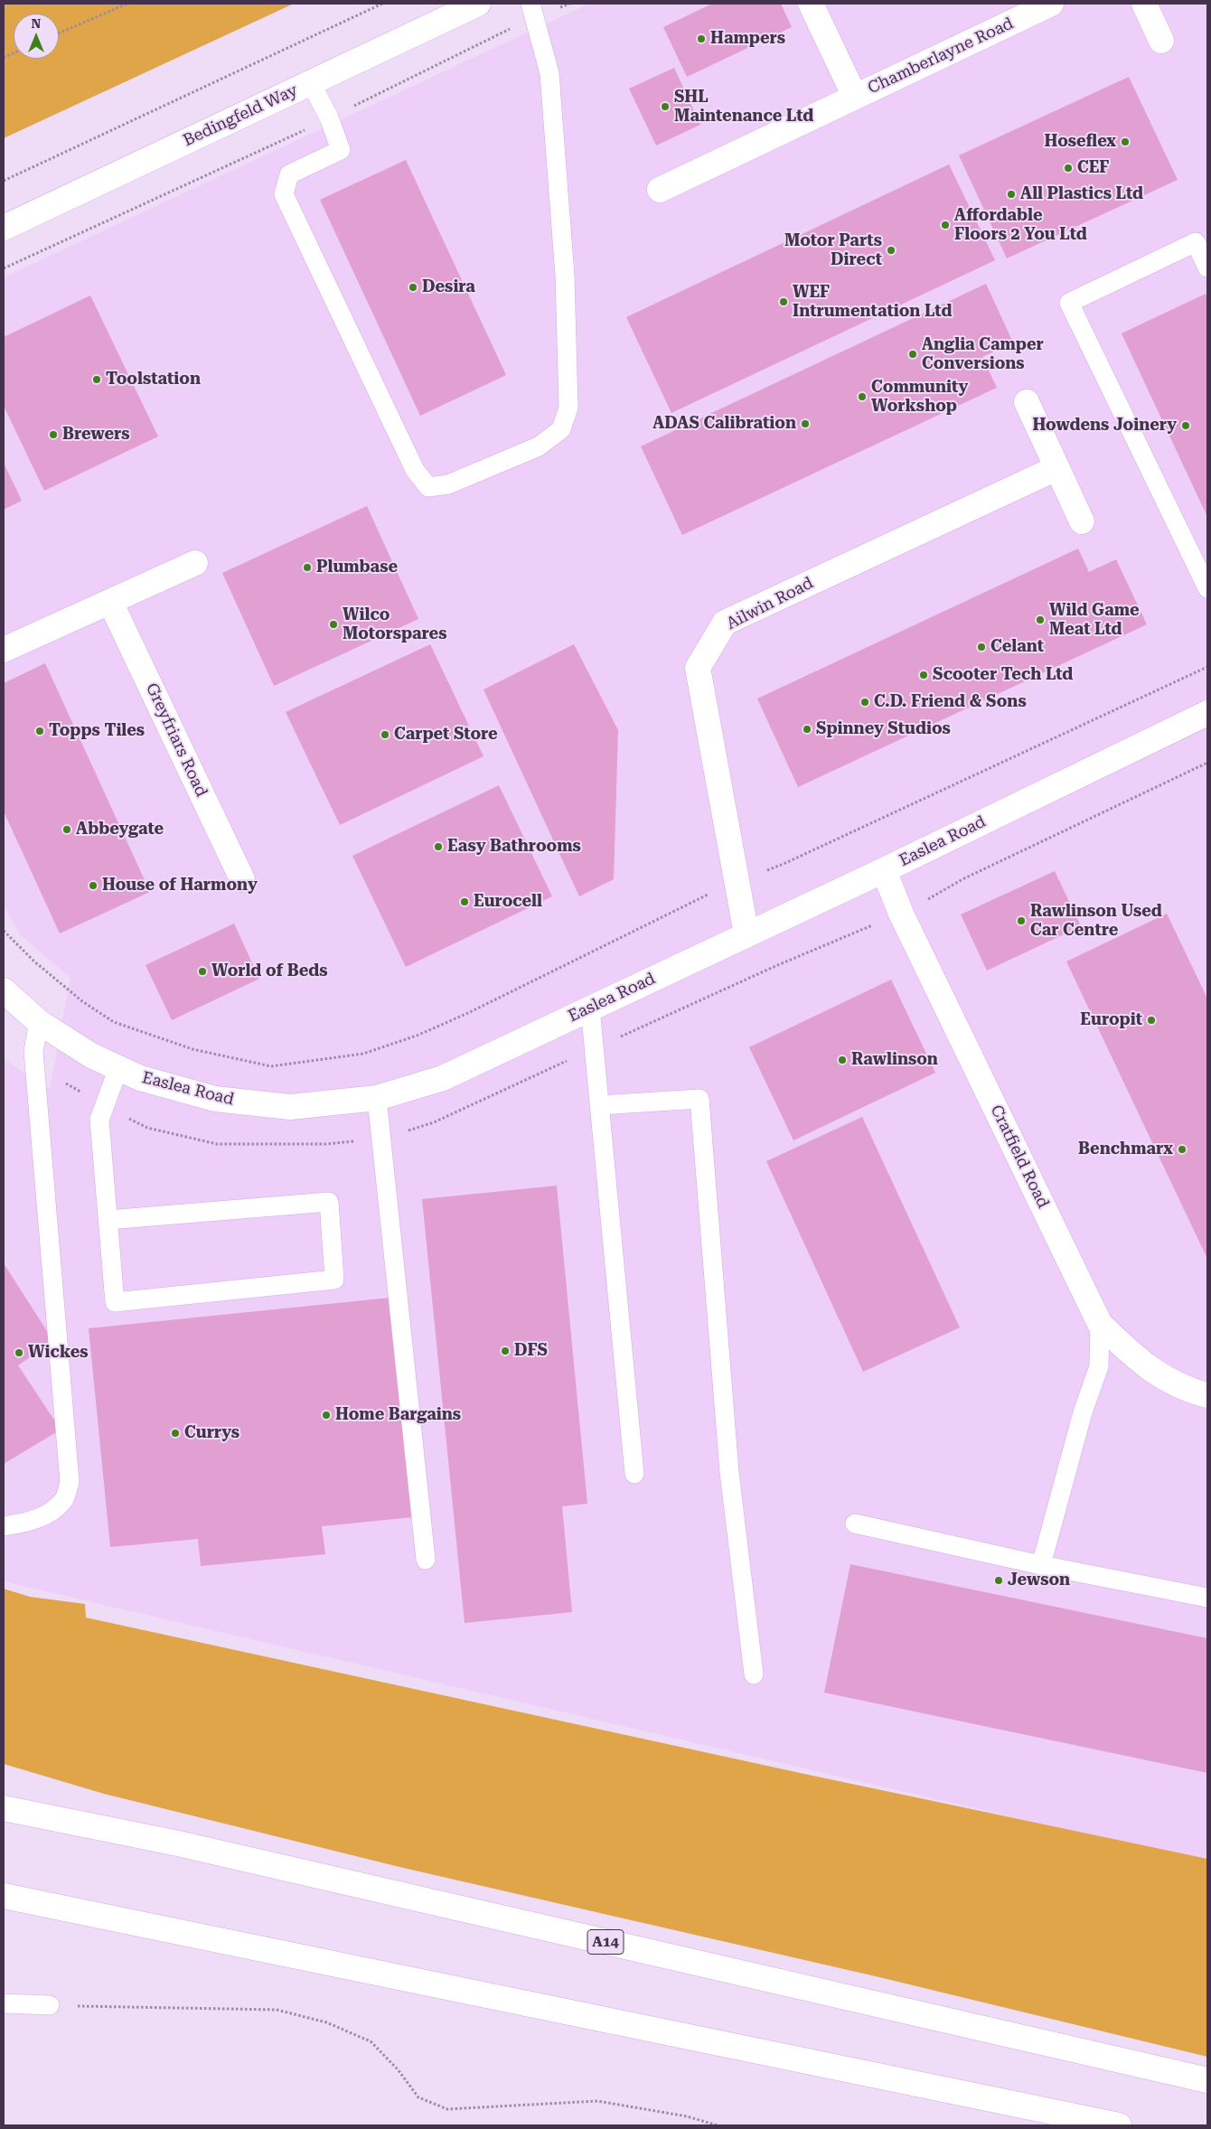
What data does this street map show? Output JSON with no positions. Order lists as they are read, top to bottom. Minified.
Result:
{"streets":{"main road":["Chamberlayne Road","Bedingfeld Way","Ailwin Road","Greyfriars Road","Easlea Road","Cratfield Road","A14"]},"crossings":[["Ailwin Road","Easlea Road"],["Easlea Road","Cratfield Road"]],"places":["Hampers","SHL Maintenance Ltd","Hoseflex","CEF","All Plastics Ltd","Affordable Floors 2 You Ltd","Motor Parts Direct","Desira","WEF Intrumentation Ltd","Anglia Camper Conversions","Toolstation","Community Workshop","ADAS Calibration","Howdens Joinery","Brewers","Plumbase","Wild Game Meat Ltd","Wilco Motorspares","Celant","Scooter Tech Ltd","C.D. Friend & Sons","Spinney Studios","Topps Tiles","Carpet Store","Abbeygate","Easy Bathrooms","House of Harmony","Eurocell","Rawlinson Used Car Centre","World of Beds","Europit","Rawlinson","Benchmarx","DFS","Wickes","Home Bargains","Currys","Jewson"],"north":"top"}
